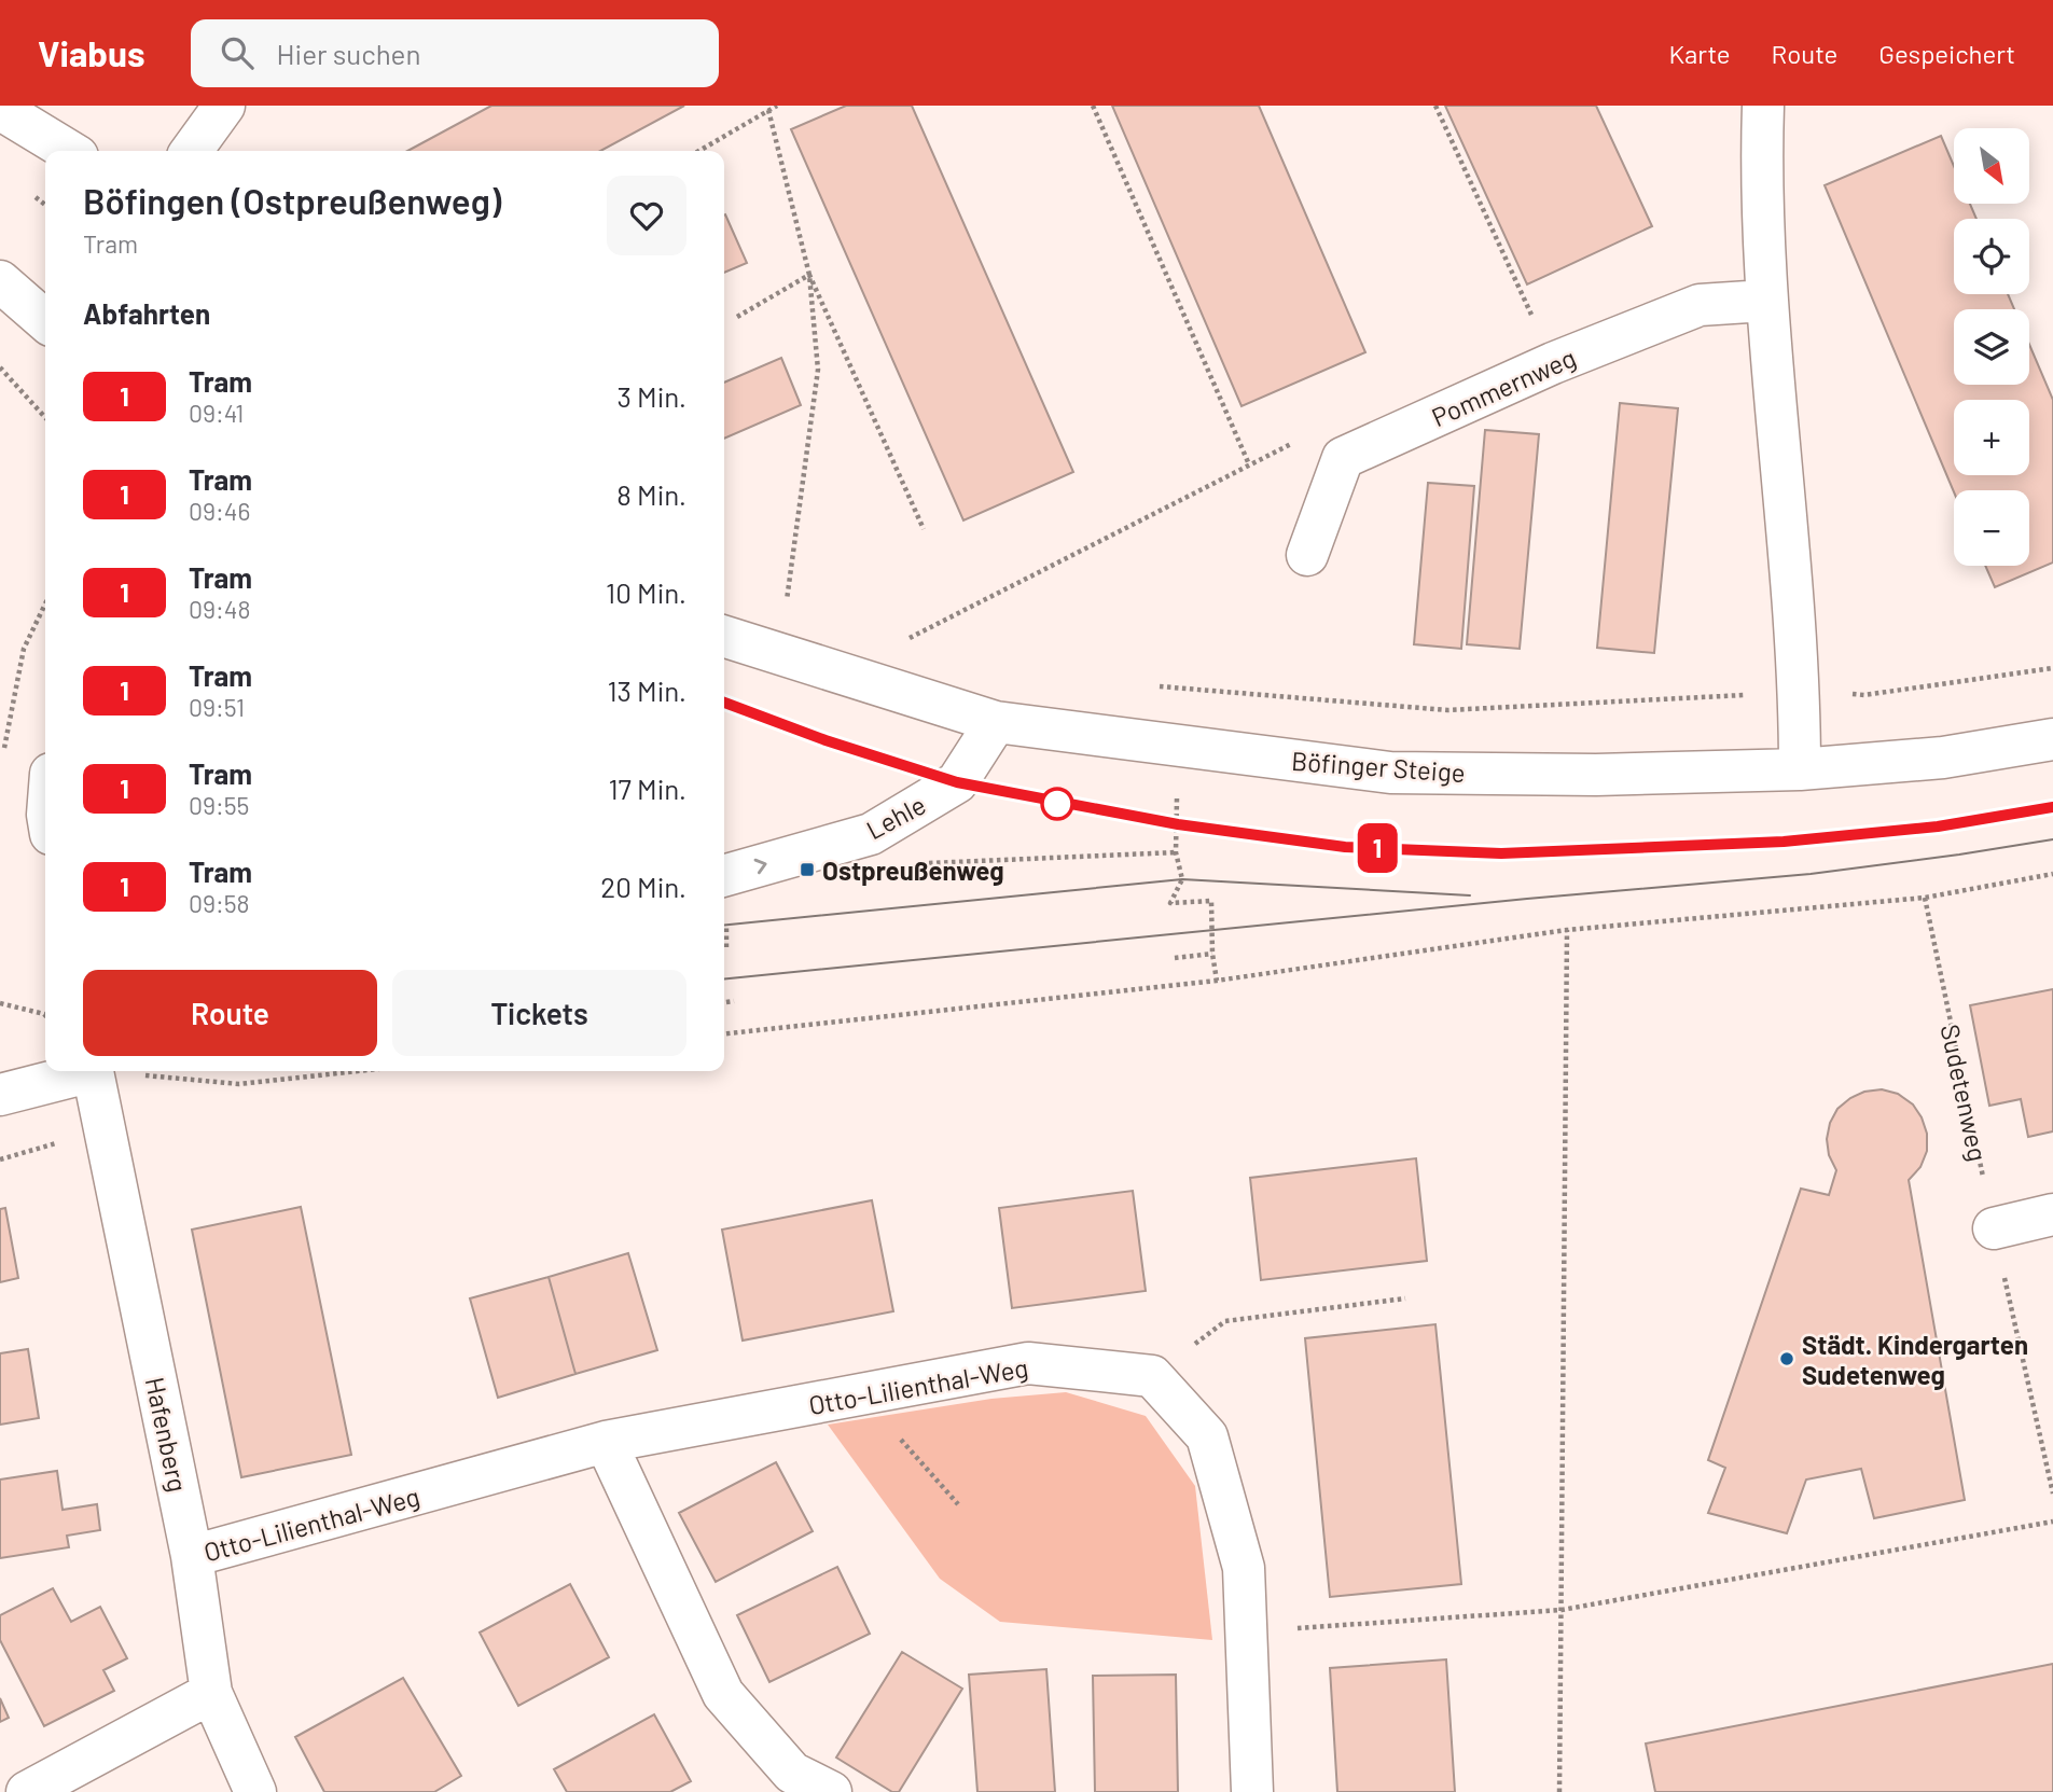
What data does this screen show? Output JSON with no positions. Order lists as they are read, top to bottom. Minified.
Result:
{"streets":{"street":["Pommernweg","Böfinger Steige","Lehle","Otto-Lilienthal-Weg","Hafenberg"],"path":["Sudetenweg"]},"crossings":[["Böfinger Steige","Lehle"],["Otto-Lilienthal-Weg","Hafenberg"]],"one_way":["Lehle"],"places":{"transit":["Ostpreußenweg"],"other":["Städt. Kindergarten Sudetenweg"]},"lines":["tram line 1"],"north":"bottom right","page":{"header":"Viabus","search":"Hier suchen","nav":["Karte","Route","Gespeichert"],"on_map":"1","map_buttons":["+","−"],"heading":[["Böfingen (Ostpreußenweg)","Tram"],"Abfahrten"],"list":[{"mark":"1","name":"Tram","note":"09:41","value":"3 Min."},{"mark":"1","name":"Tram","note":"09:46","value":"8 Min."},{"mark":"1","name":"Tram","note":"09:48","value":"10 Min."},{"mark":"1","name":"Tram","note":"09:51","value":"13 Min."},{"mark":"1","name":"Tram","note":"09:55","value":"17 Min."},{"mark":"1","name":"Tram","note":"09:58","value":"20 Min."}],"buttons":["Route","Tickets"]}}
